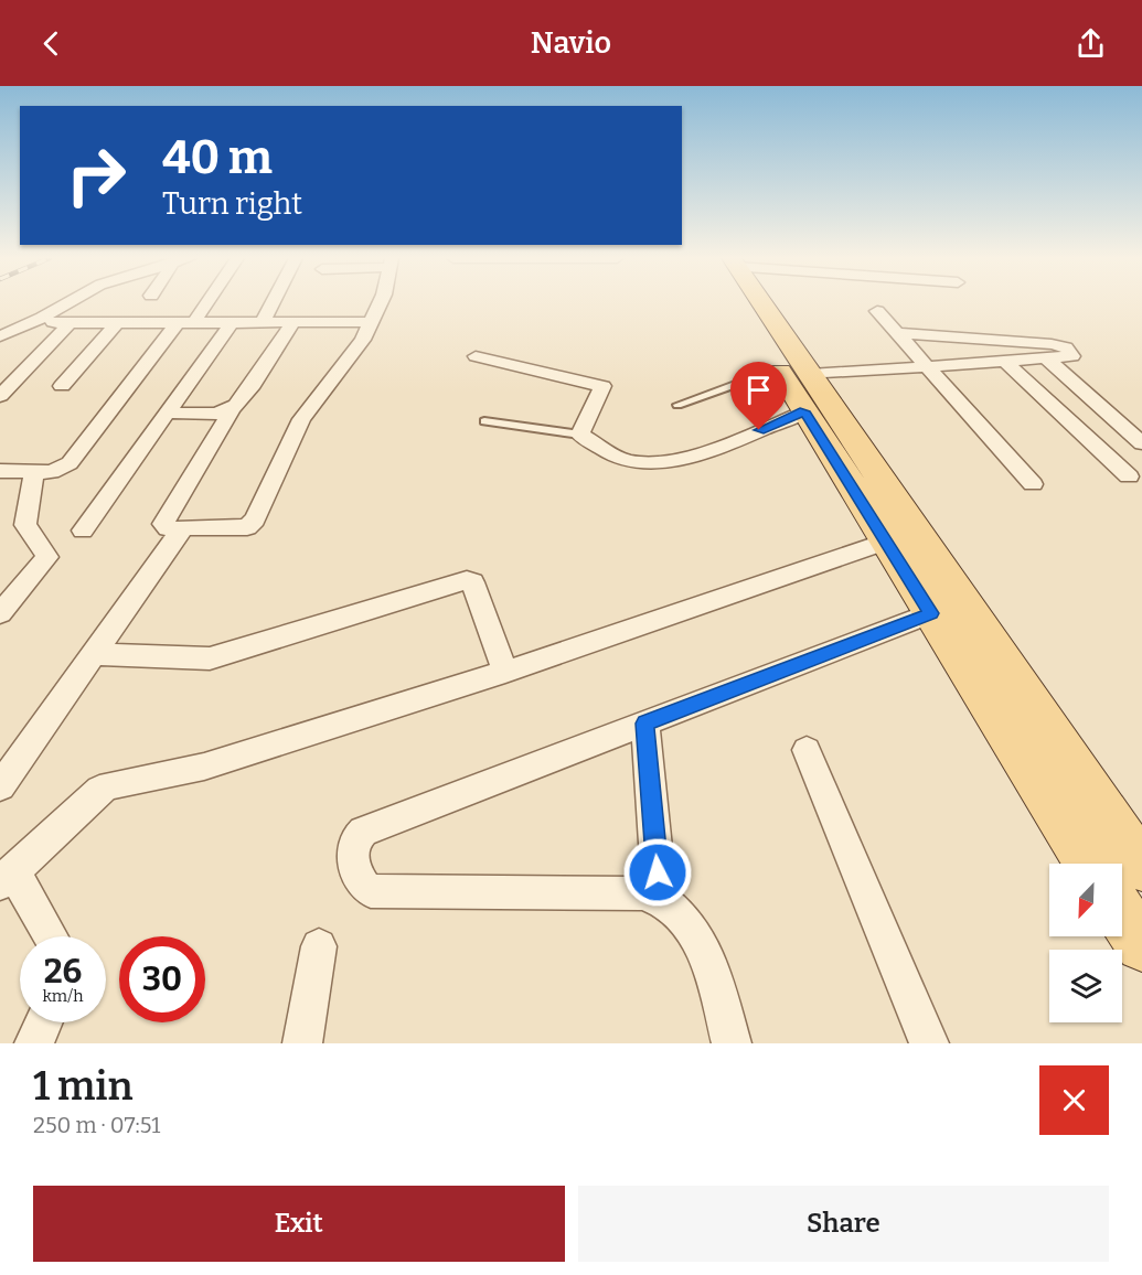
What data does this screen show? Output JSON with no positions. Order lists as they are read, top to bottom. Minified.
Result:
{"north":"bottom left","page":{"header":"Navio","turn":["40 m","Turn right"],"speed":"26 km/h","limit":"30","heading":["1 min","250 m · 07:51"],"buttons":["Exit","Share"]}}
